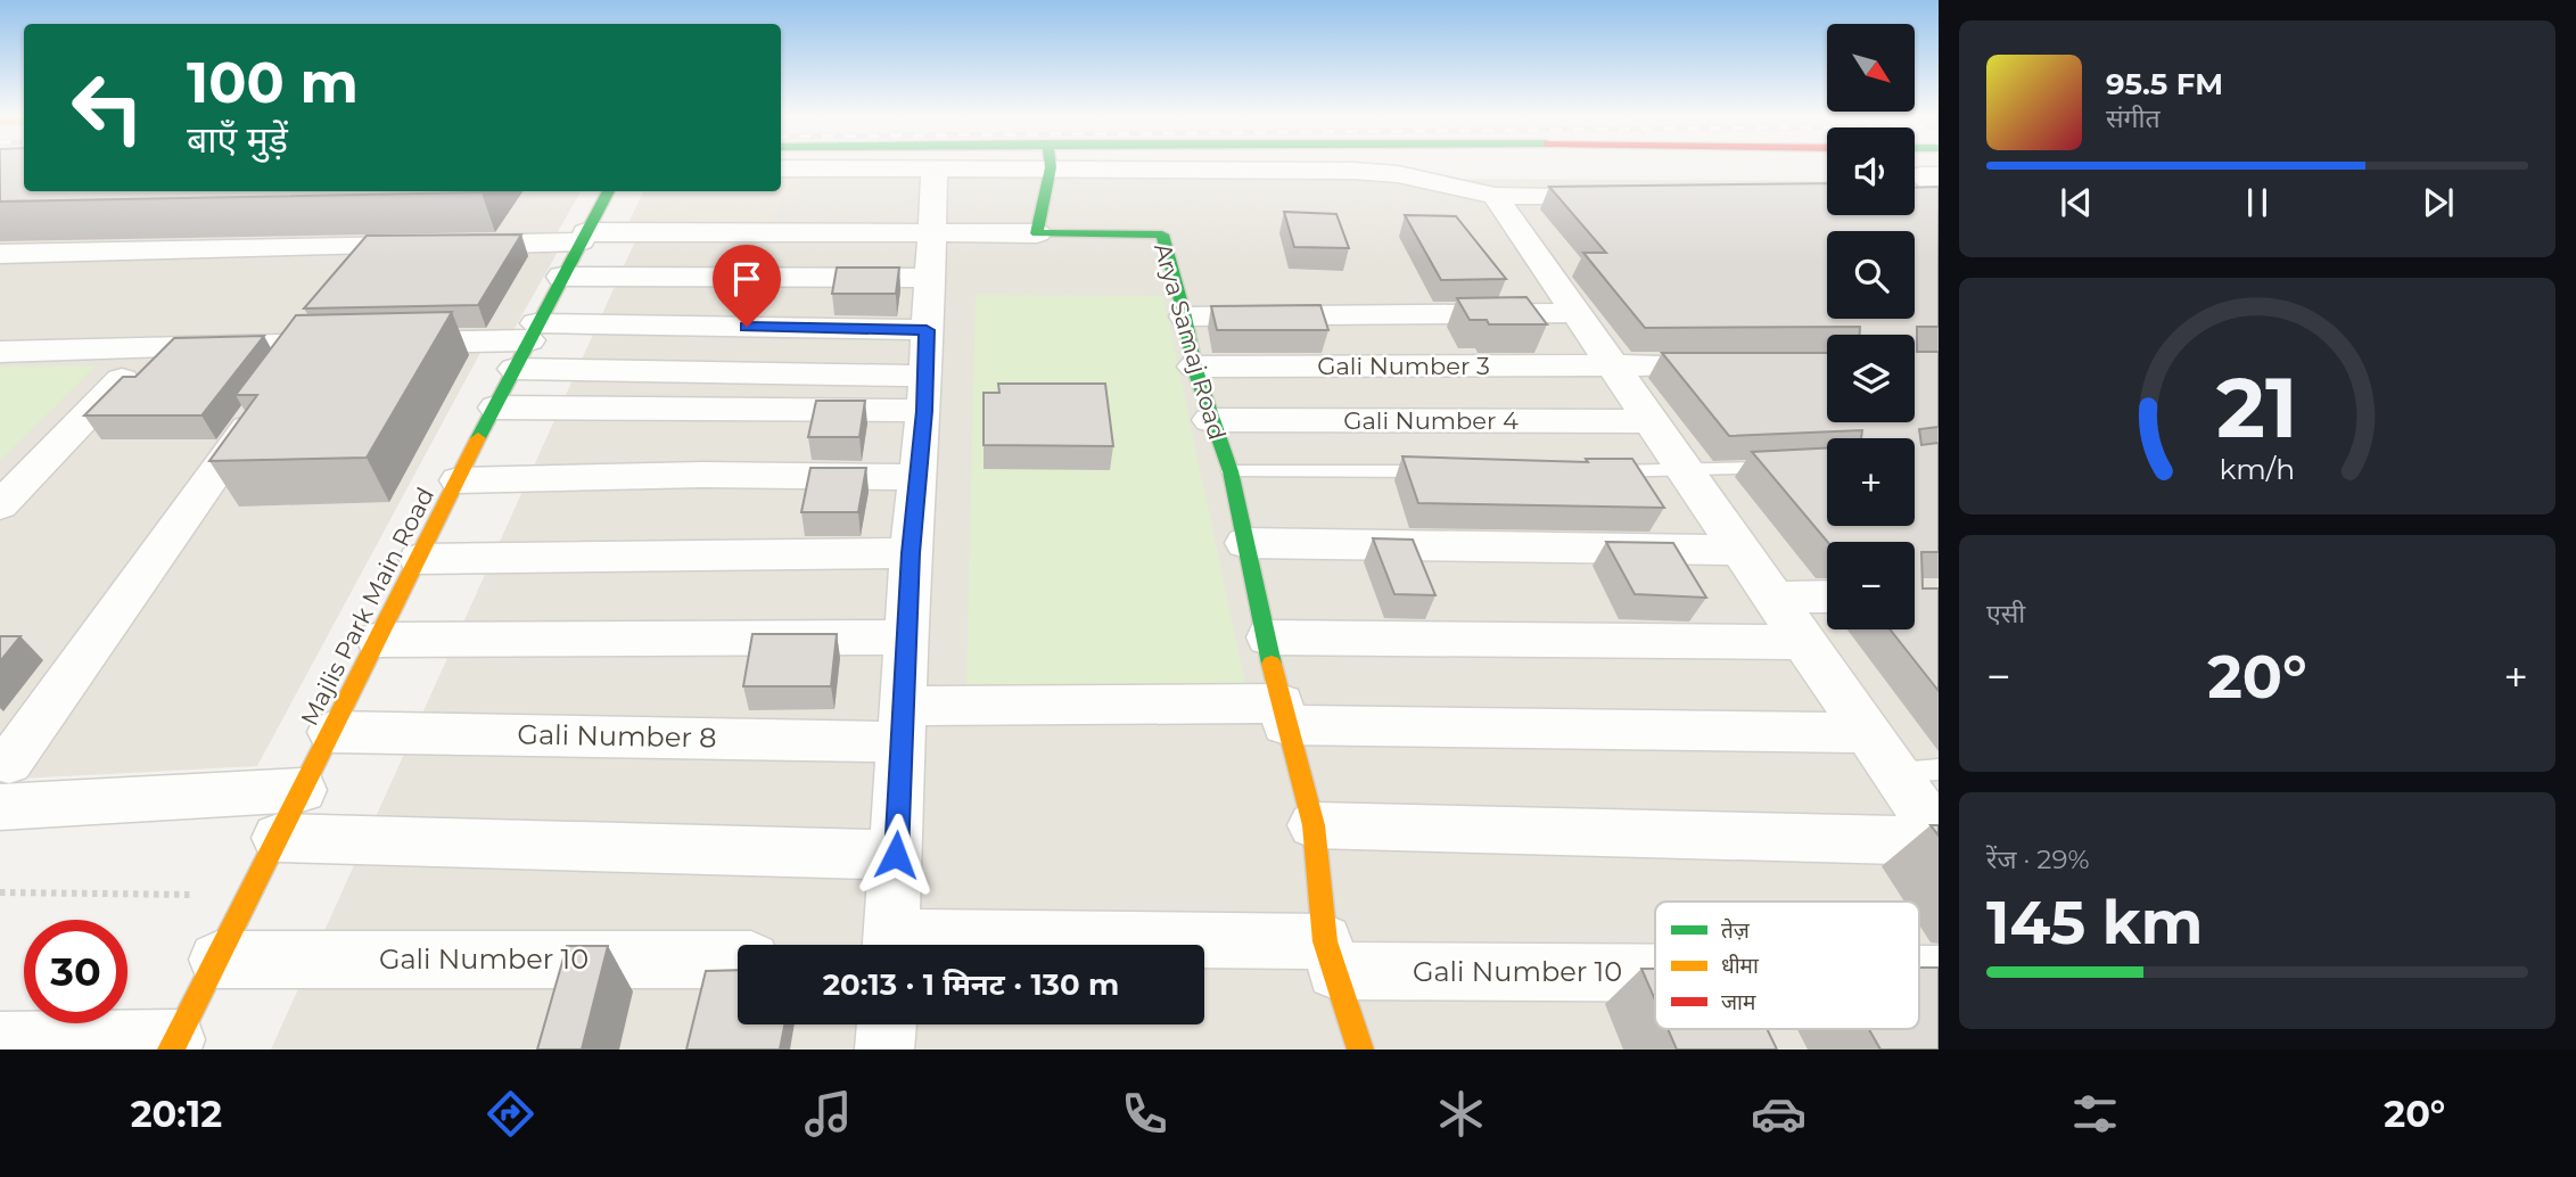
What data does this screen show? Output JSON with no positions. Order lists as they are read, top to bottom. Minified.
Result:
{"streets":{"street":["Arya Samaj Road","Gali Number 3","Gali Number 4","Majlis Park Main Road","Gali Number 8","Gali Number 10"]},"crossings":[["Arya Samaj Road","Gali Number 3"],["Arya Samaj Road","Gali Number 4"],["Arya Samaj Road","Majlis Park Main Road"],["Arya Samaj Road","Gali Number 8"],["Arya Samaj Road","Gali Number 10"],["Majlis Park Main Road","Gali Number 8"],["Majlis Park Main Road","Gali Number 10"]],"legend":["तेज़","धीमा","जाम"],"north":"bottom right","page":{"map_buttons":["+","−"],"turn":["100 m","बाएँ मुड़ें"],"song":["95.5 FM","संगीत"],"tile":["एसी",["रेंज · 29%","145 km"]],"heat":["−","20°","+"],"limit":"30","trip":"20:13 · 1 मिनट · 130 m","tabs":["20:12","20°"],"gauge":["21","km/h"]}}
